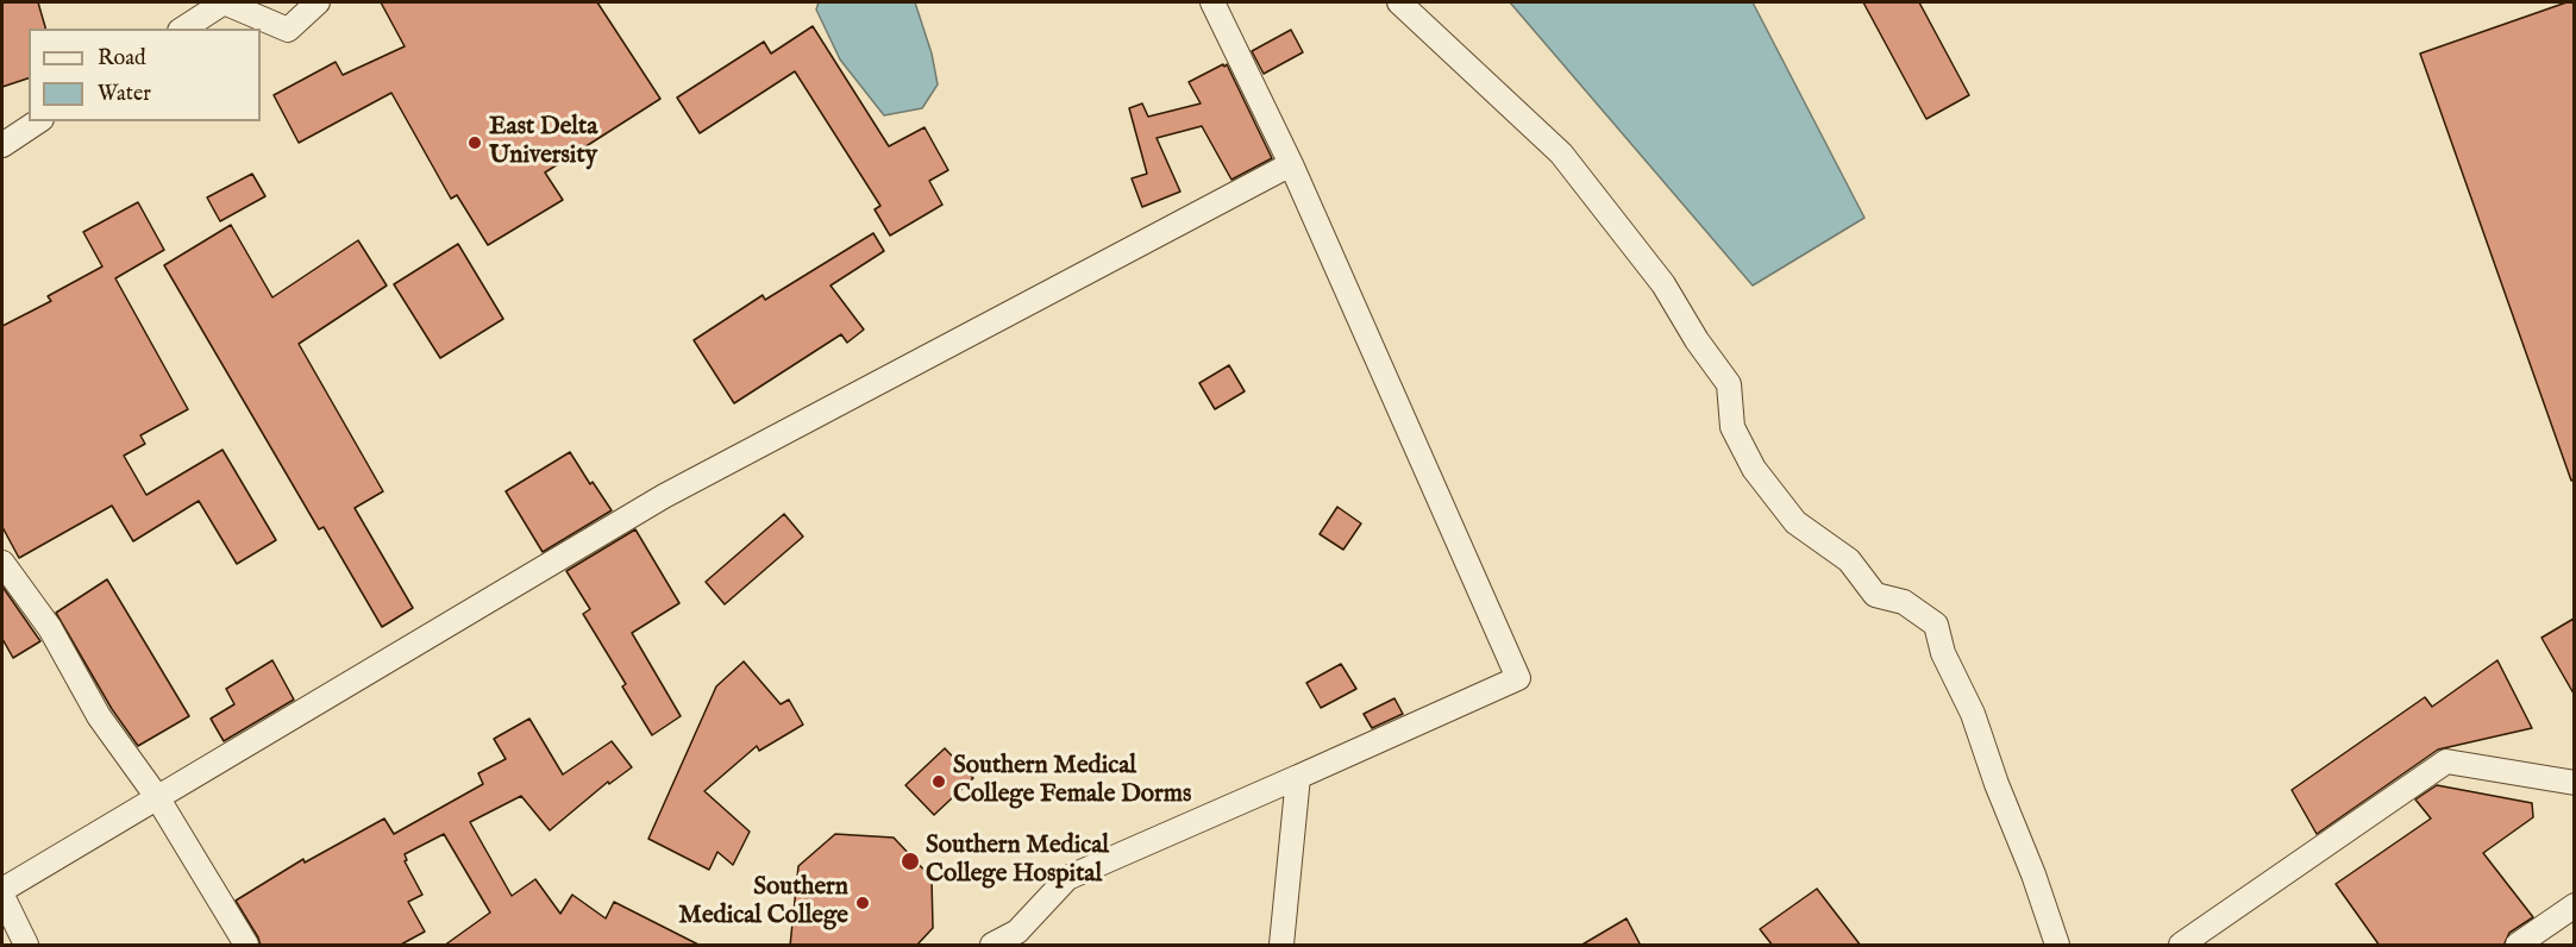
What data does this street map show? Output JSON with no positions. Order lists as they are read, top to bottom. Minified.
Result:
{"places":["East Delta University","Southern Medical College Female Dorms","Southern Medical College Hospital","Southern Medical College"],"legend":["Road","Water"]}
